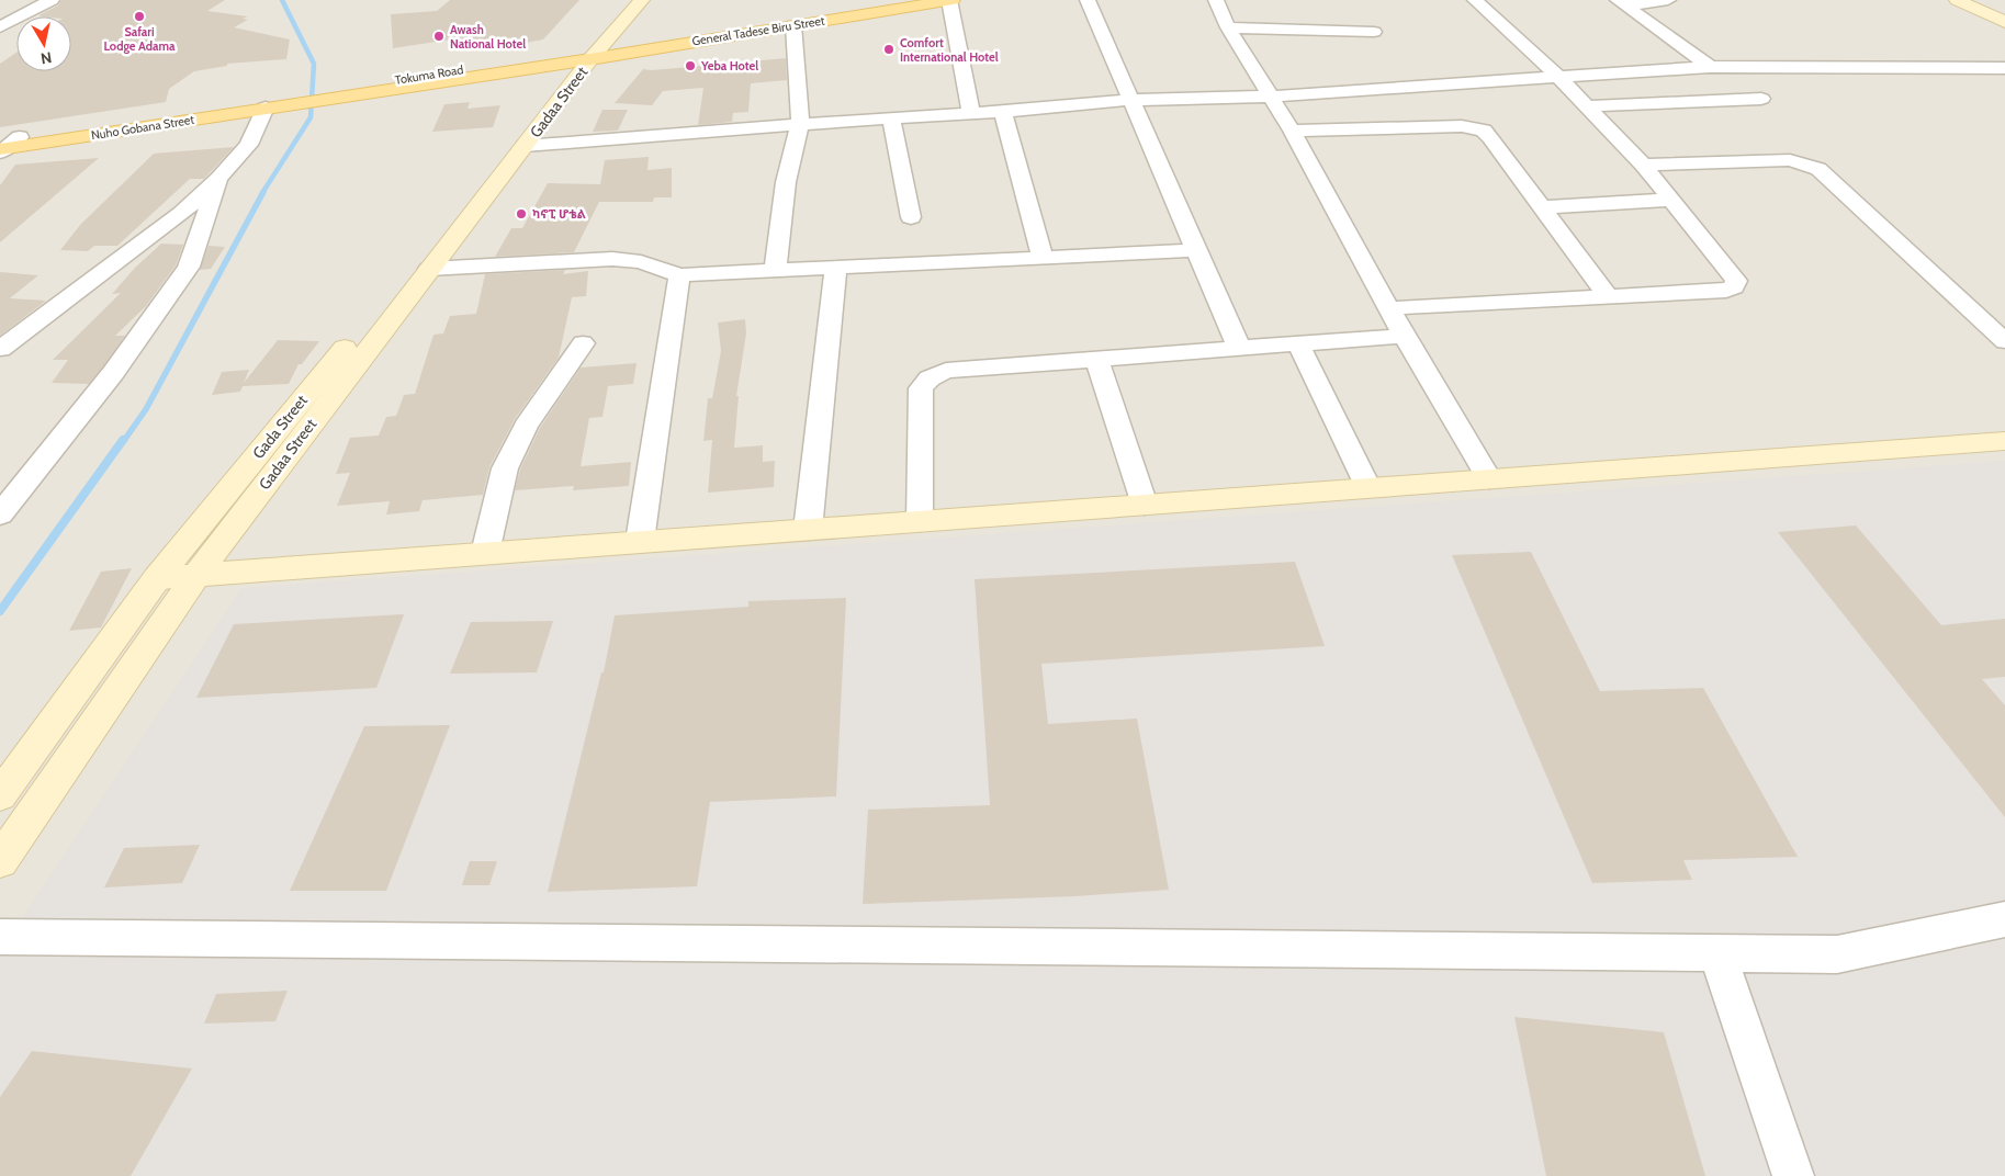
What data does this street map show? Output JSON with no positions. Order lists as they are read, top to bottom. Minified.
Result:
{"streets":{"main road":["General Tadese Biru Street","Tokuma Road","Gadaa Street","Nuho Gobana Street","Gada Street"]},"crossings":[["General Tadese Biru Street","Tokuma Road"],["General Tadese Biru Street","Gadaa Street"],["General Tadese Biru Street","Gada Street"],["Tokuma Road","Gadaa Street"],["Tokuma Road","Nuho Gobana Street"],["Tokuma Road","Gada Street"],["Gadaa Street","Gada Street"]],"places":["Safari Lodge Adama","Awash National Hotel","Comfort International Hotel","Yeba Hotel","ካኖፒ ሆቴል"],"north":"bottom"}
